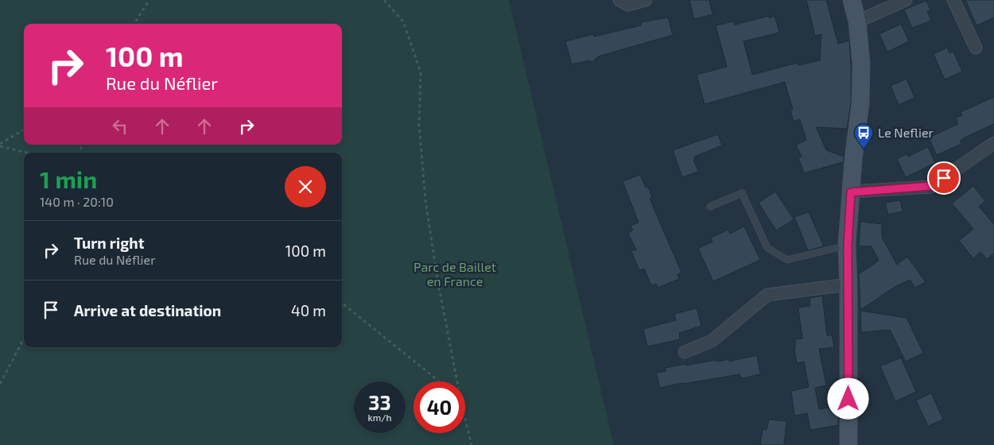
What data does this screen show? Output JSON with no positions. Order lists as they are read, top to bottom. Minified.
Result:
{"parks":["Parc de Baillet en France"],"places":{"bus stop":["Le Neflier"]},"page":{"turn":["100 m","Rue du Néflier"],"heading":["1 min","140 m · 20:10"],"list":[{"name":"Turn right","note":"Rue du Néflier","value":"100 m"},{"name":"Arrive at destination","value":"40 m"}],"speed":"33 km/h","limit":"40"}}
